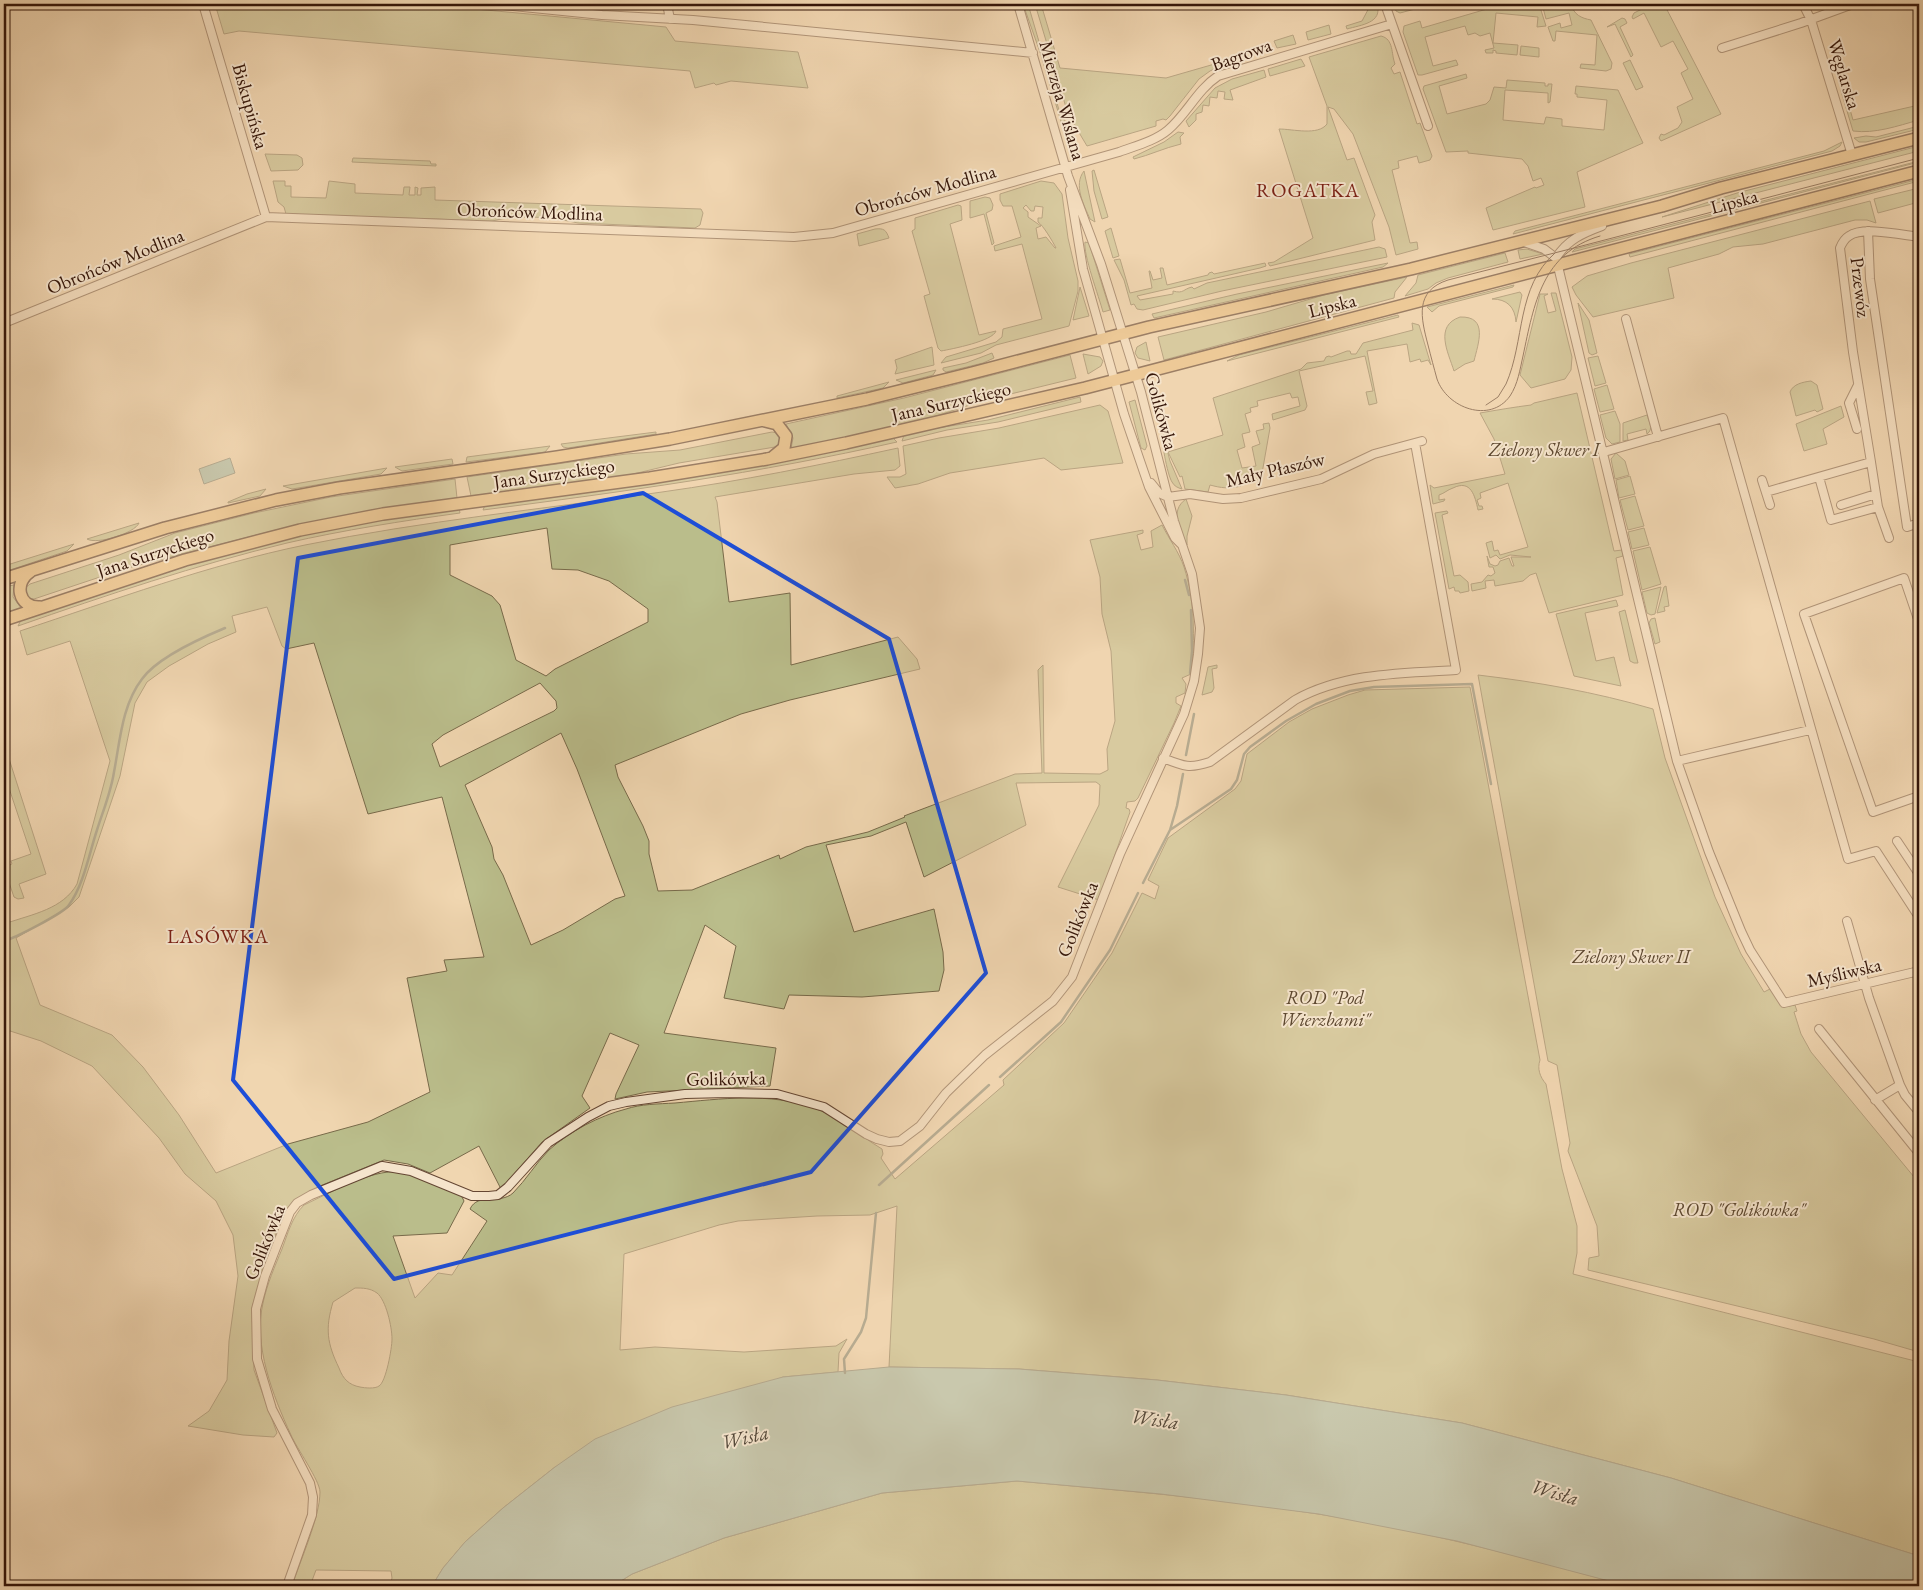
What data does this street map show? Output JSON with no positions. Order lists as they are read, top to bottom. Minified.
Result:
{"streets":{"main road":["Lipska","Jana Surzyckiego"],"street":["Bagrowa","Węglarska","Mierzeja Wiślana","Biskupińska","Obrońców Modlina","Przewóz","Golikówka","Mały Płaszów","Myśliwska"]},"crossings":[["Bagrowa","Mierzeja Wiślana"],["Bagrowa","Obrońców Modlina"],["Węglarska","Lipska"],["Mierzeja Wiślana","Obrońców Modlina"],["Mierzeja Wiślana","Lipska"],["Mierzeja Wiślana","Jana Surzyckiego"],["Mierzeja Wiślana","Golikówka"],["Biskupińska","Obrońców Modlina"],["Lipska","Jana Surzyckiego"],["Lipska","Golikówka"],["Jana Surzyckiego","Golikówka"],["Golikówka","Mały Płaszów"]],"districts":["ROGATKA","LASÓWKA"],"water":["Wisła"],"parks":["Zielony Skwer I","Zielony Skwer II","ROD \"Pod Wierzbami\"","ROD \"Golikówka\""]}
